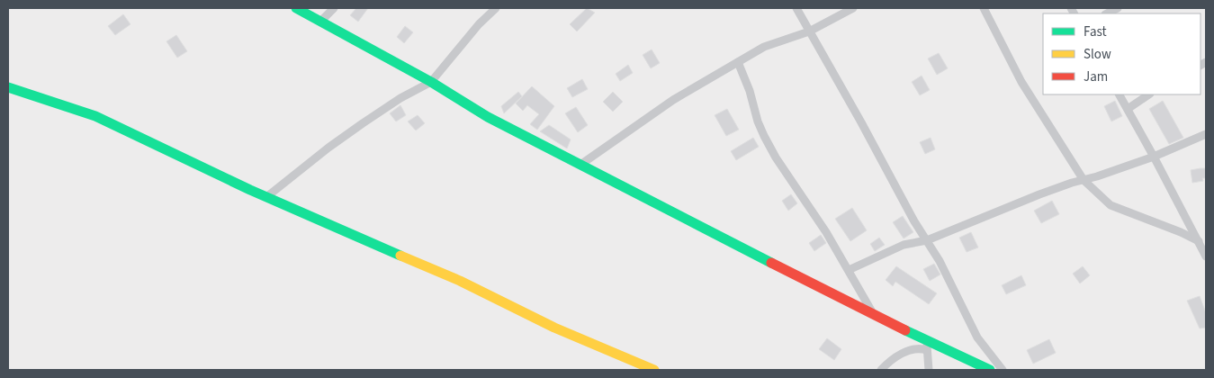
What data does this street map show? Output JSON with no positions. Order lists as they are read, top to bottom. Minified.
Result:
{"legend":["Fast","Slow","Jam"]}
